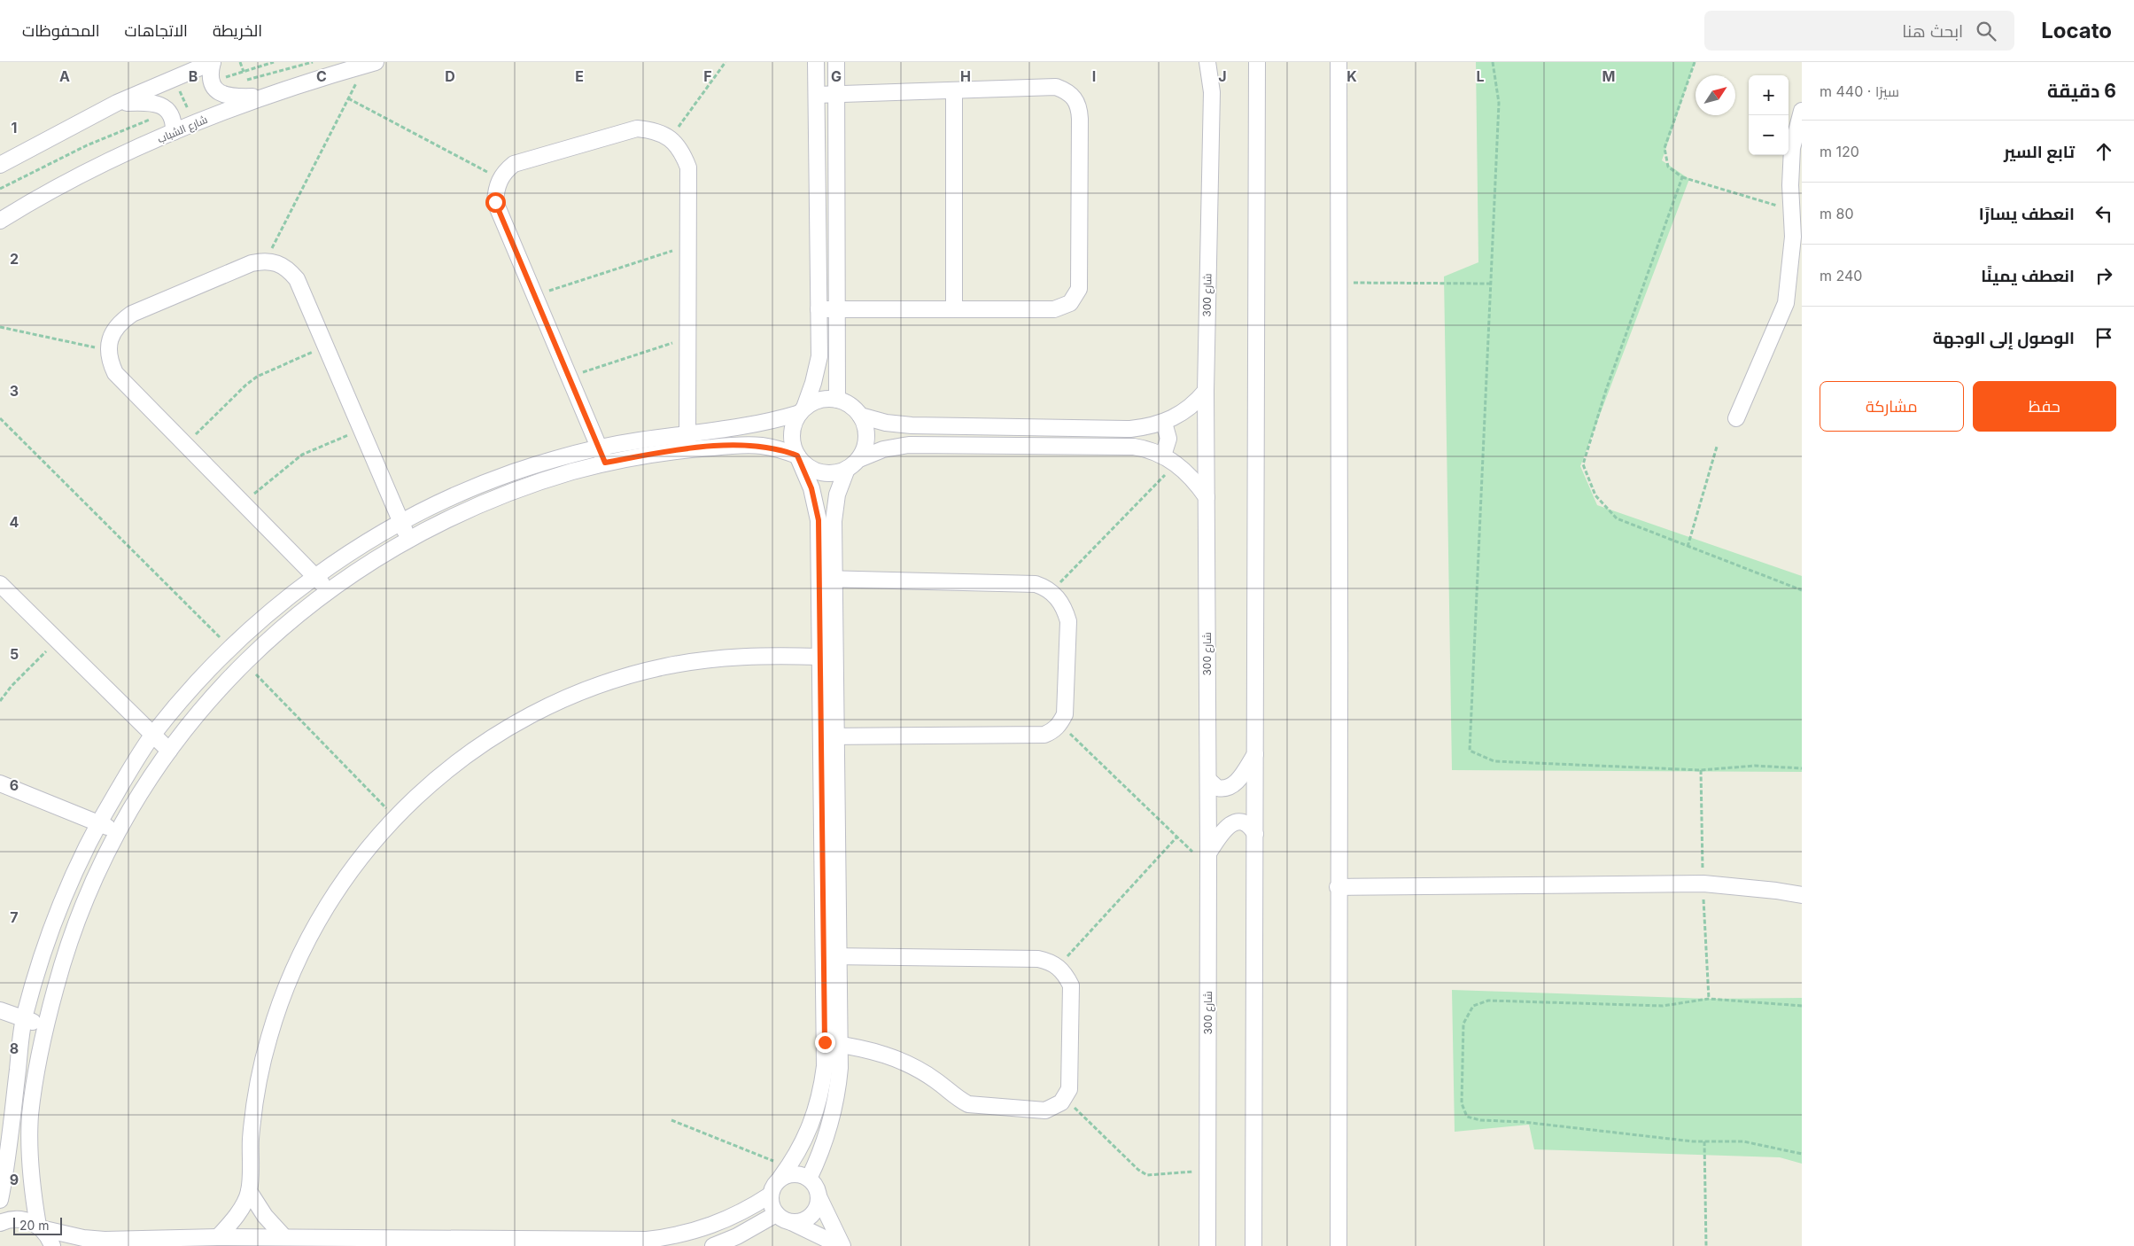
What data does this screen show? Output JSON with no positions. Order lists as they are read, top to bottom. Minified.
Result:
{"streets":{"street":["شارع الشباب","شارع 300"]},"scale_bar":"20 m","north":"top right","page":{"header":"Locato","search":"ابحث هنا","nav":["الخريطة","الاتجاهات","المحفوظات"],"heading":["6 دقيقة","سيرًا · 440 m"],"map_buttons":["+","−"],"list":[["تابع السير","120 m"],["انعطف يسارًا","80 m"],["انعطف يمينًا","240 m"],"الوصول إلى الوجهة"],"buttons":["حفظ","مشاركة"],"scale":"20 m"},"grid":{"columns":["A","B","C","D","E","F","G","H","I","J","K","L","M"],"rows":["1","2","3","4","5","6","7","8","9"]}}
